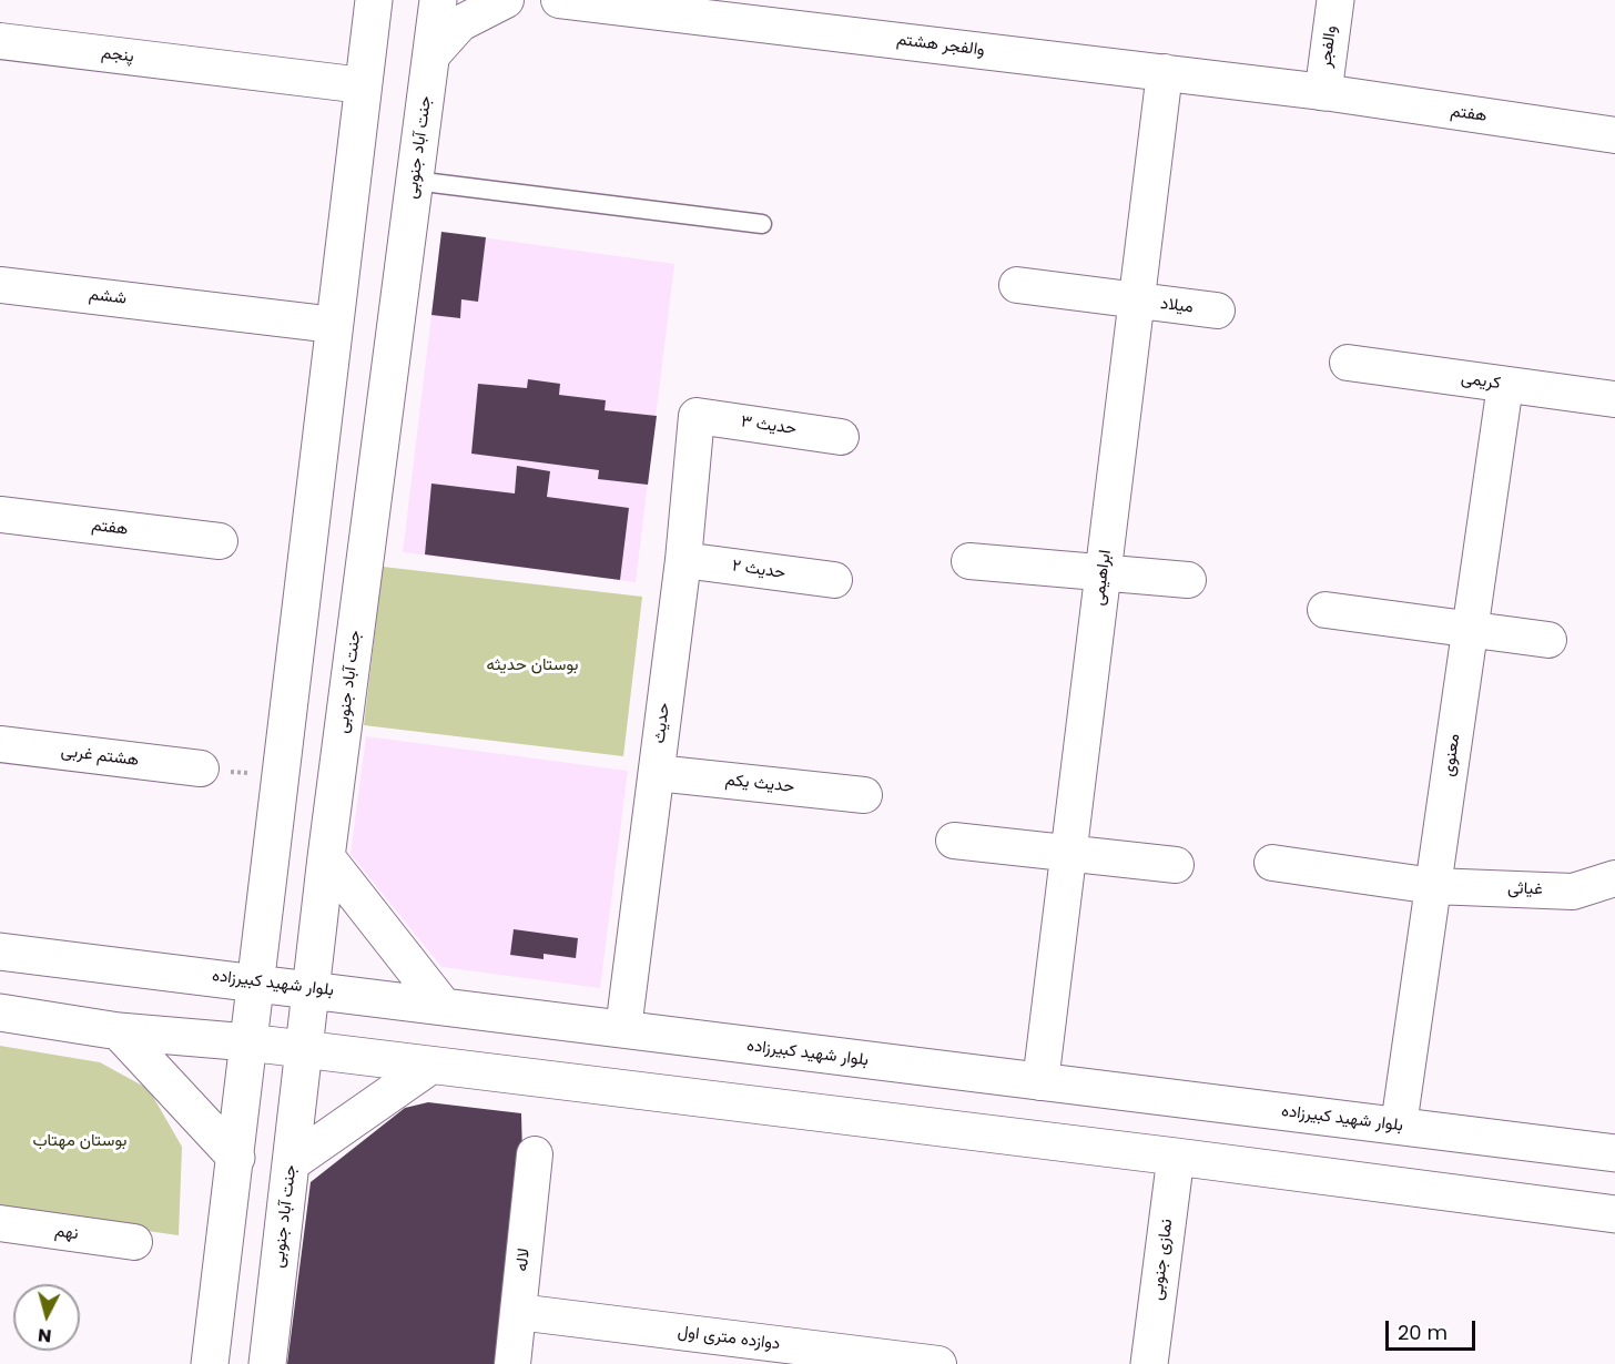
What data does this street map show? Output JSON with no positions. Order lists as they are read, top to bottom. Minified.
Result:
{"streets":{"main road":["والفجر","جنت آباد جنوبی","بلوار شهید کبیرزاده","نمازی جنوبی"],"street":["والفجر هشتم","پنجم","هفتم","ششم","میلاد","کریمی","حدیث ۳","حدیث ۲","ابراهیمی","حدیث","معنوی","هشتم غربی","حدیث یکم","غیاثی","نهم","لاله","دوازده متری اول"]},"crossings":[["والفجر هشتم","والفجر"],["والفجر هشتم","هفتم"],["والفجر هشتم","ابراهیمی"],["والفجر","هفتم"],["جنت آباد جنوبی","بلوار شهید کبیرزاده"],["میلاد","ابراهیمی"],["کریمی","معنوی"],["حدیث ۳","حدیث"],["حدیث ۲","حدیث"],["ابراهیمی","بلوار شهید کبیرزاده"],["حدیث","حدیث یکم"],["حدیث","بلوار شهید کبیرزاده"],["معنوی","غیاثی"],["معنوی","بلوار شهید کبیرزاده"],["لاله","دوازده متری اول"]],"parks":["بوستان حدیثه","بوستان مهتاب"],"scale_bar":"20 m","north":"bottom"}
